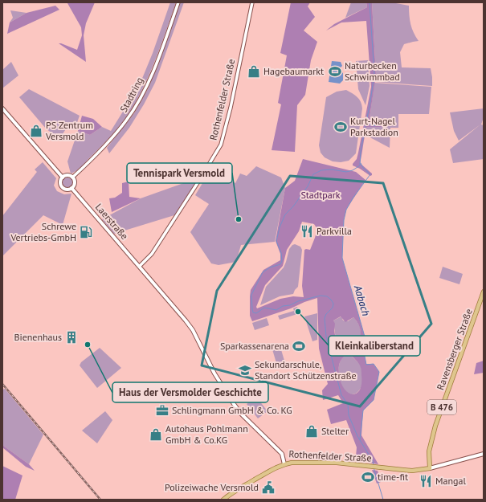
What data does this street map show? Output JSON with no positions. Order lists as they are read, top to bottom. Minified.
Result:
{"streets":{"main road":["Rothenfelder Straße","Laerstraße","Ravensberger Straße","B 476"],"street":["Stadtring"]},"crossings":[["Stadtring","Laerstraße"],["Rothenfelder Straße","Laerstraße"],["Rothenfelder Straße","Ravensberger Straße"]],"water":["Aabach"],"parks":["Stadtpark"],"places":{"shop":["Hagebaumarkt","PS Zentrum Versmold","Stelter","Autohaus Pohlmann GmbH & Co.KG"],"sports":["Naturbecken Schwimmbad","Kurt-Nagel Parkstadion","Sparkassenarena","time-fit"],"other":["Tennispark Versmold","Kleinkaliberstand","Haus der Versmolder Geschichte"],"restaurant":["Parkvilla","Mangal"],"fuel station":["Schrewe Vertriebs-GmbH"],"building":["Bienenhaus"],"school or university":["Sekundarschule, Standort Schützenstraße"],"office":["Schlingmann GmbH & Co. KG"],"public building":["Polizeiwache Versmold"]}}
